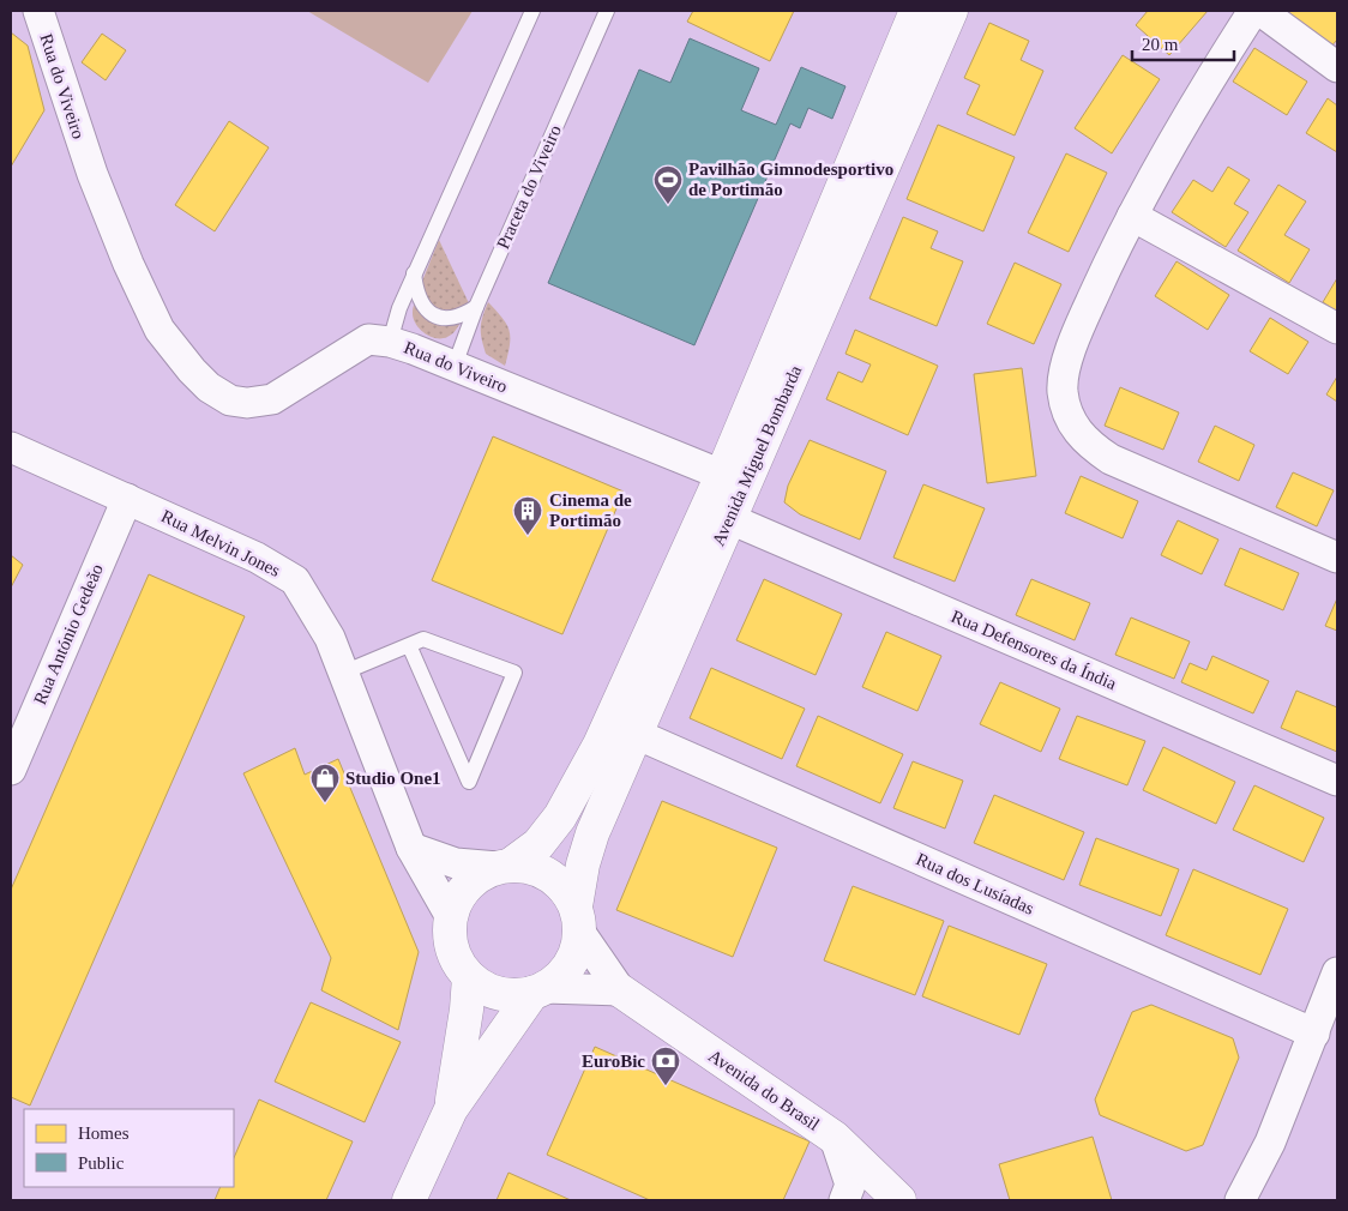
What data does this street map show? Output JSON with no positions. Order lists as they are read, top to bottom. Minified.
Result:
{"streets":{"street":["Rua do Viveiro","Avenida Miguel Bombarda","Rua Melvin Jones","Rua António Gedeão","Rua Defensores da Índia","Rua dos Lusíadas","Avenida do Brasil"],"lane":["Praceta do Viveiro"]},"crossings":[["Rua do Viveiro","Praceta do Viveiro"],["Rua do Viveiro","Avenida Miguel Bombarda"],["Avenida Miguel Bombarda","Rua Melvin Jones"],["Avenida Miguel Bombarda","Rua Defensores da Índia"],["Avenida Miguel Bombarda","Rua dos Lusíadas"],["Avenida Miguel Bombarda","Avenida do Brasil"],["Rua Melvin Jones","Rua António Gedeão"],["Rua Melvin Jones","Avenida do Brasil"]],"places":{"sports":["Pavilhão Gimnodesportivo de Portimão"],"building":["Cinema de Portimão"],"shop":["Studio One1"],"bank":["EuroBic"]},"legend":["Homes","Public"],"scale_bar":"20 m"}
